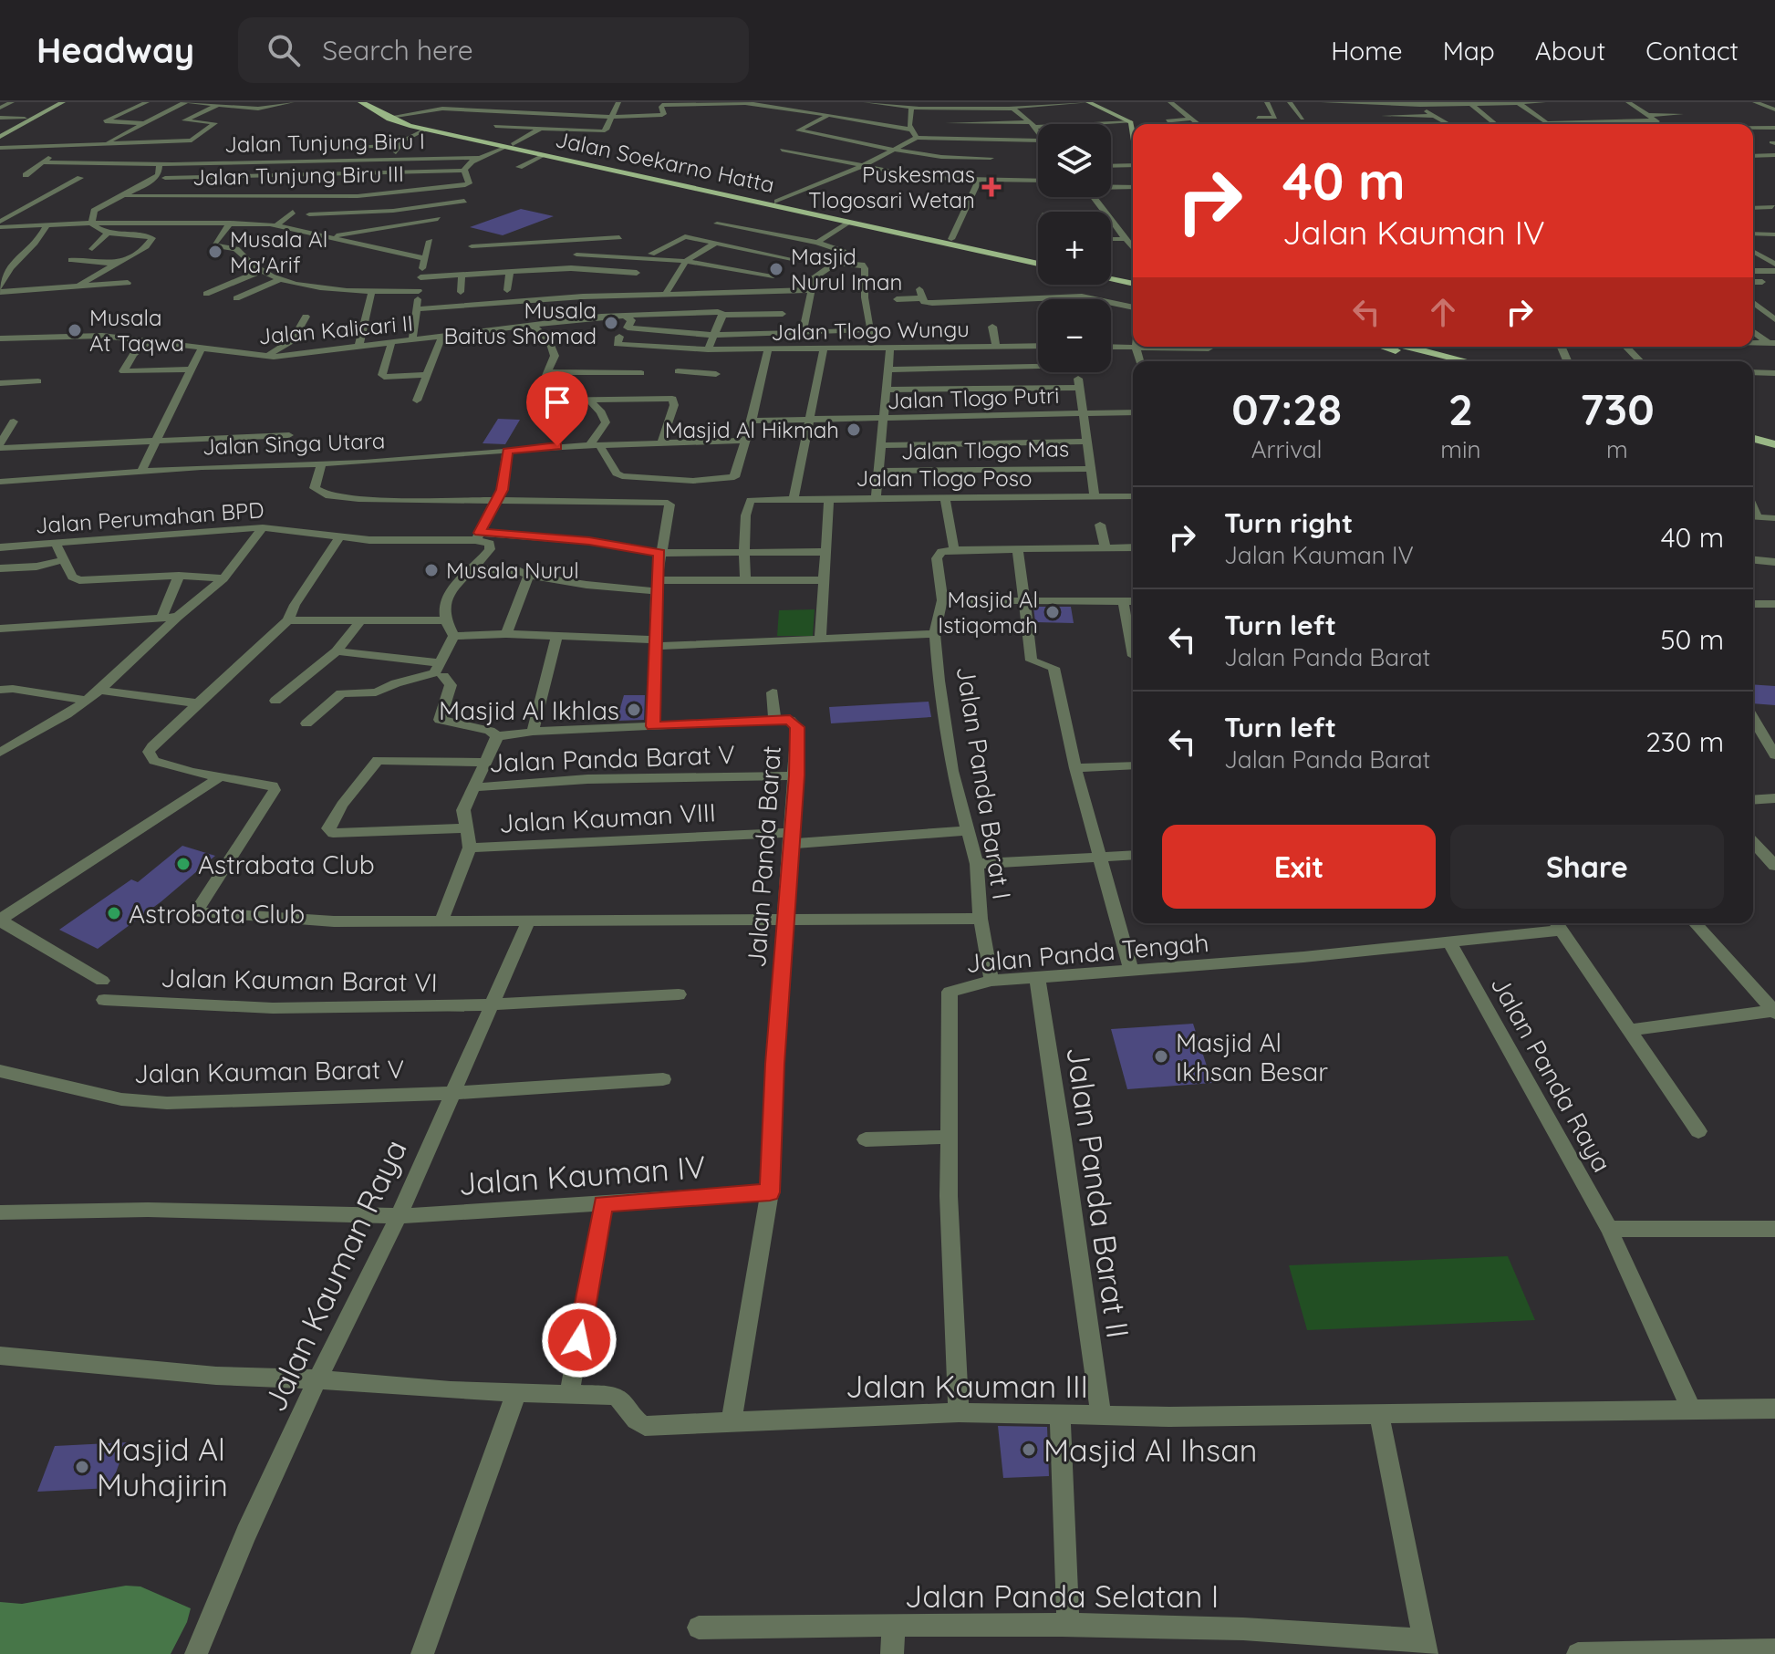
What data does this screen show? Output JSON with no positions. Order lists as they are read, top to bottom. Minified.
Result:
{"streets":{"main road":["Jalan Soekarno Hatta"],"street":["Jalan Tunjung Biru I","Jalan Tunjung Biru III","Jalan Kalicari II","Jalan Tlogo Wungu","Jalan Tlogo Putri","Jalan Singa Utara","Jalan Tlogo Mas","Jalan Tlogo Poso","Jalan Perumahan BPD","Jalan Panda Barat V","Jalan Panda Barat I","Jalan Kauman VIII","Jalan Panda Barat","Jalan Panda Tengah","Jalan Kauman Barat VI","Jalan Kauman Barat V","Jalan Panda Raya","Jalan Kauman IV","Jalan Panda Barat II","Jalan Kauman Raya","Jalan Kauman III","Jalan Panda Selatan I"]},"crossings":[["Jalan Tlogo Poso","Jalan Perumahan BPD"],["Jalan Tlogo Poso","Jalan Panda Barat I"],["Jalan Panda Barat V","Jalan Panda Barat"],["Jalan Panda Barat I","Jalan Kauman VIII"],["Jalan Panda Barat I","Jalan Panda Tengah"],["Jalan Kauman VIII","Jalan Panda Barat"],["Jalan Panda Barat","Jalan Kauman IV"],["Jalan Panda Barat","Jalan Kauman III"],["Jalan Panda Tengah","Jalan Panda Raya"],["Jalan Panda Tengah","Jalan Panda Barat II"],["Jalan Kauman Barat VI","Jalan Kauman Raya"],["Jalan Kauman Barat V","Jalan Kauman Raya"],["Jalan Panda Raya","Jalan Kauman III"],["Jalan Kauman IV","Jalan Kauman Raya"],["Jalan Panda Barat II","Jalan Kauman III"],["Jalan Kauman Raya","Jalan Kauman III"]],"places":{"health":["Puskesmas Tlogosari Wetan"],"other":["Musala Al Ma'Arif","Masjid Nurul Iman","Musala Baitus Shomad","Musala At Taqwa","Masjid Al Hikmah","Musala Nurul","Masjid Al Istiqomah","Masjid Al Ikhlas","Astrabata Club","Astrobata Club","Masjid Al Ikhsan Besar","Masjid Al Ihsan","Masjid Al Muhajirin"]},"page":{"header":"Headway","search":"Search here","nav":["Home","Map","About","Contact"],"map_buttons":["+","−"],"turn":["40 m","Jalan Kauman IV"],"eta":["07:28","Arrival","2","min","730","m"],"list":[{"name":"Turn right","note":"Jalan Kauman IV","value":"40 m"},{"name":"Turn left","note":"Jalan Panda Barat","value":"50 m"},{"name":"Turn left","note":"Jalan Panda Barat","value":"230 m"}],"buttons":["Exit","Share"]}}
